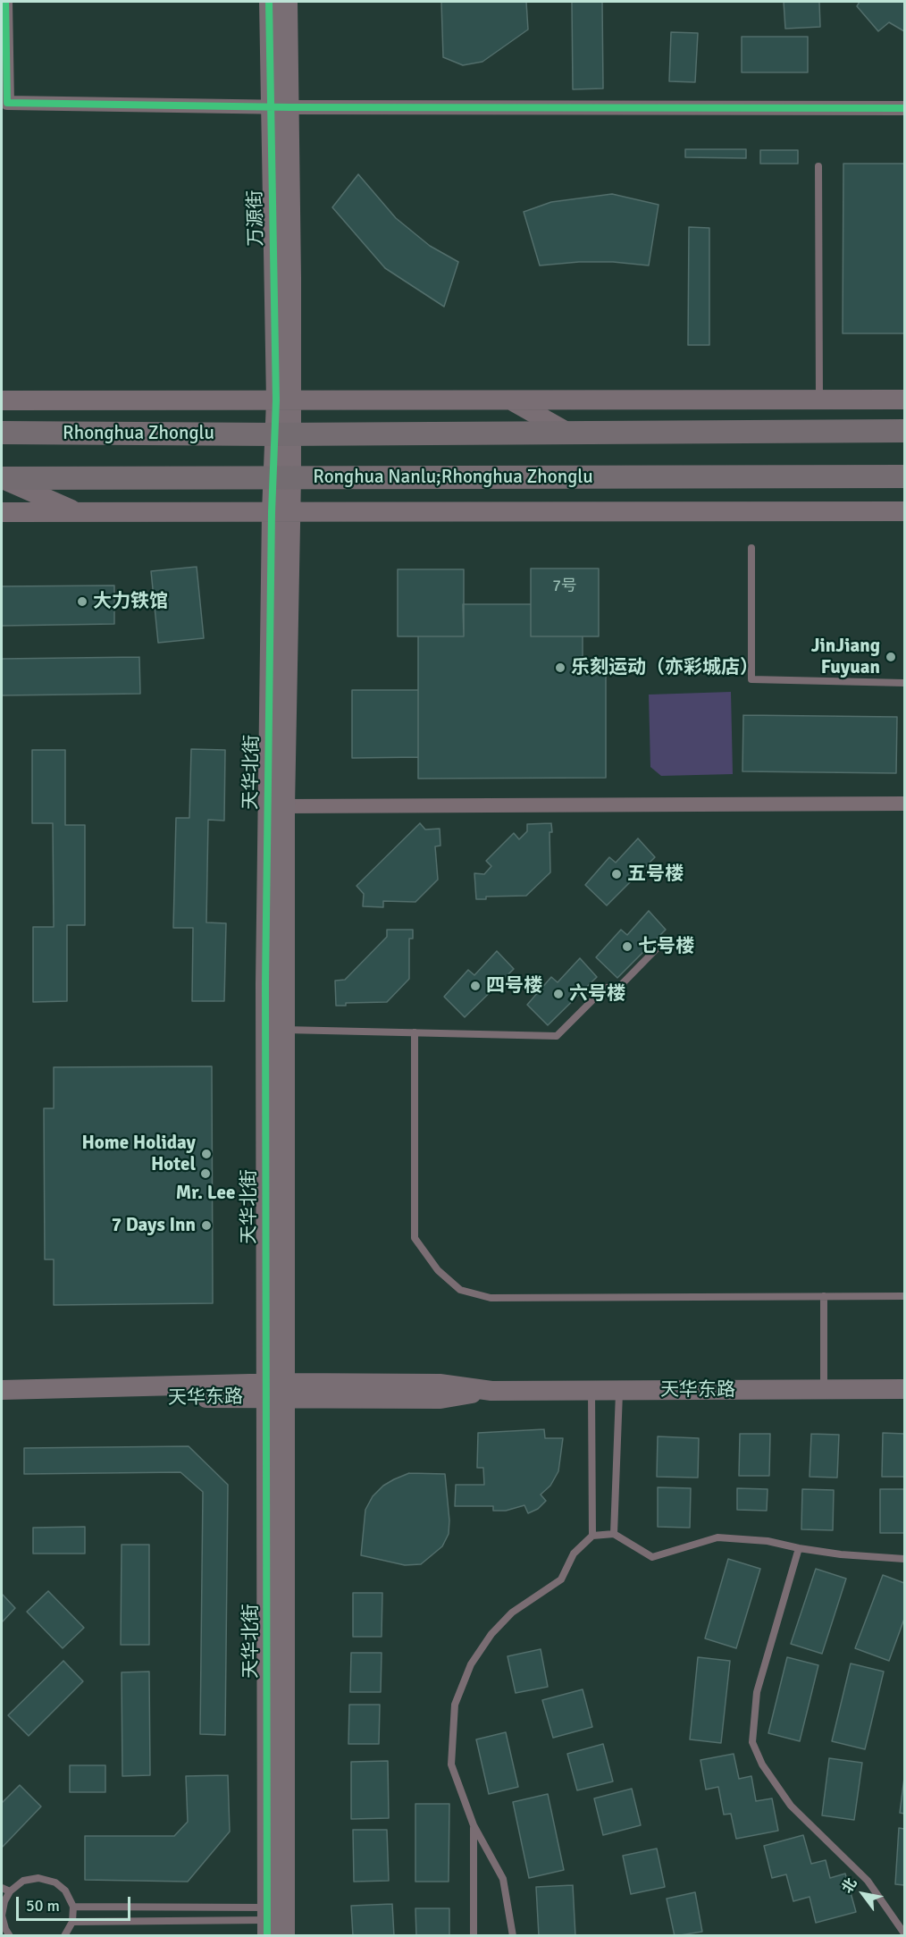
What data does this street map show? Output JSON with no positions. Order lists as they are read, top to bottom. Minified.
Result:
{"streets":{"main road":["Rhonghua Zhonglu","Ronghua Nanlu;Rhonghua Zhonglu"],"street":["万源街","天华北街","天华东路"]},"crossings":[["万源街","Rhonghua Zhonglu"],["万源街","Ronghua Nanlu;Rhonghua Zhonglu"],["万源街","天华北街"],["Ronghua Nanlu;Rhonghua Zhonglu","天华北街"],["天华北街","天华东路"]],"places":["大力铁馆","JinJiang Fuyuan","乐刻运动（亦彩城店）","五号楼","七号楼","四号楼","六号楼","Home Holiday Hotel","Mr. Lee","7 Days Inn"],"house_numbers":["7号"],"scale_bar":"50 m","north":"top left"}
